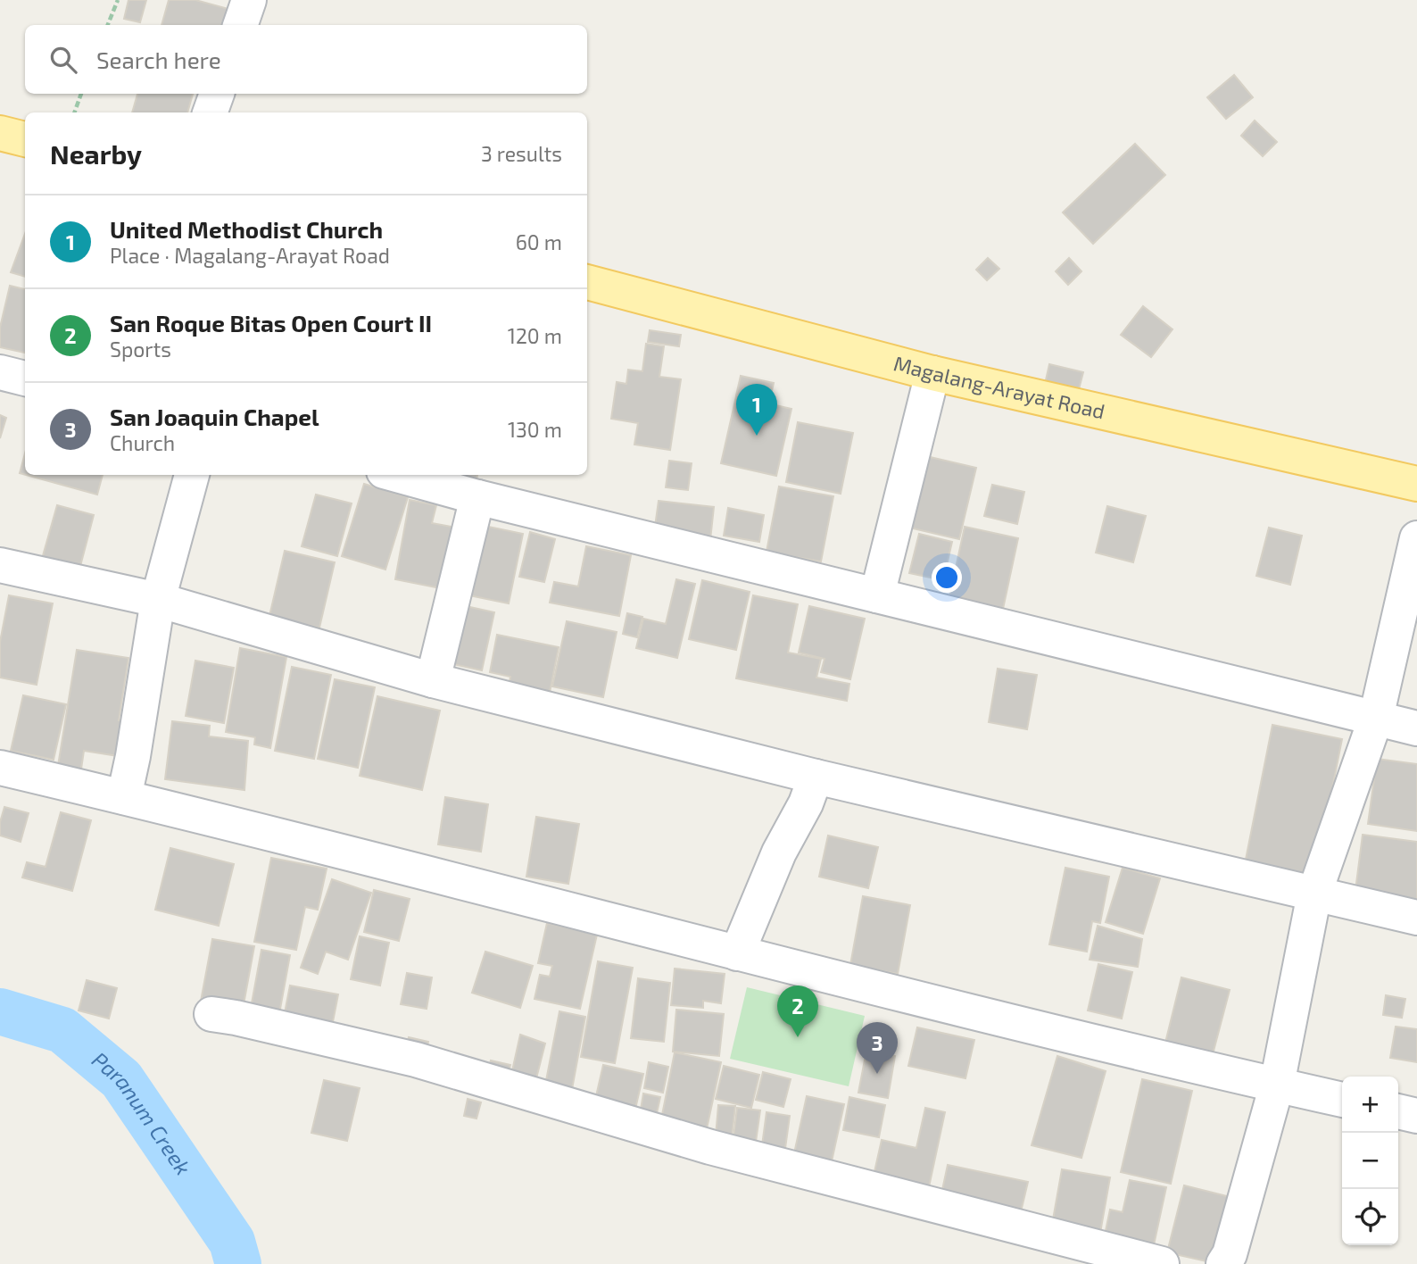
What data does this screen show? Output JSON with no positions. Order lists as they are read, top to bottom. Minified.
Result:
{"streets":{"main road":["Magalang-Arayat Road"]},"water":["Paranum Creek"],"page":{"search":"Search here","heading":["Nearby","3 results"],"list":[{"mark":"1","name":"United Methodist Church","note":"Place · Magalang-Arayat Road","value":"60 m"},{"mark":"2","name":"San Roque Bitas Open Court II","note":"Sports","value":"120 m"},{"mark":"3","name":"San Joaquin Chapel","note":"Church","value":"130 m"}],"pins":["1","2","3"],"map_buttons":["+","−"]}}
